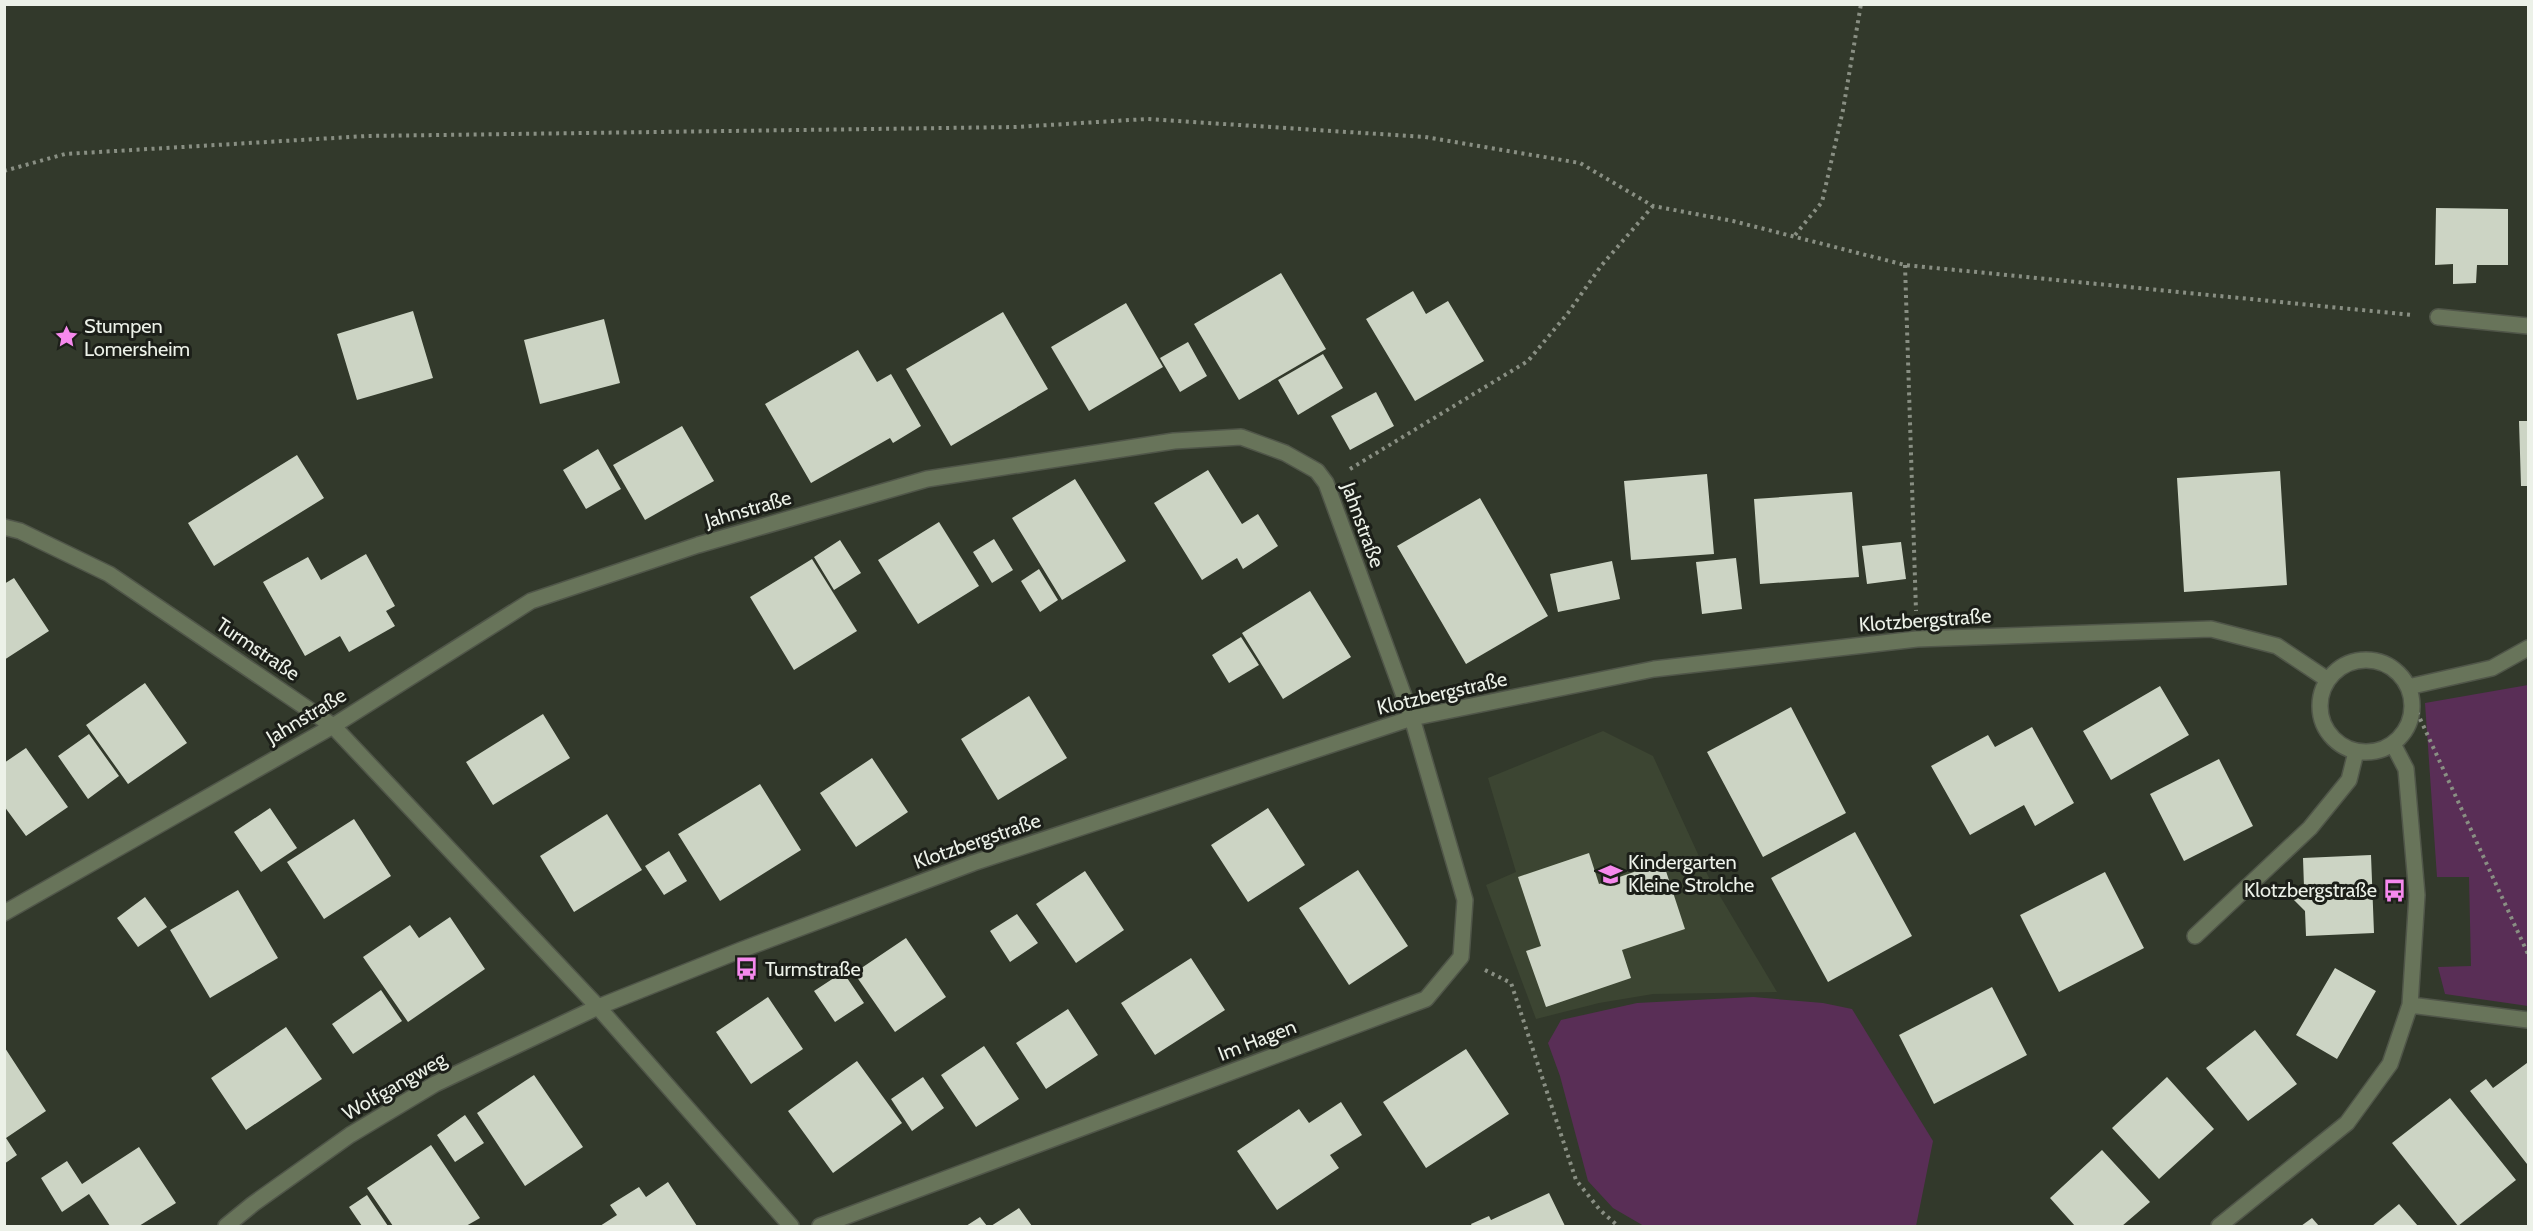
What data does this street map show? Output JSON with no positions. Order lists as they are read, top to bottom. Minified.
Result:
{"streets":{"street":["Jahnstraße","Klotzbergstraße","Turmstraße","Im Hagen","Wolfgangweg"]},"crossings":[["Jahnstraße","Klotzbergstraße"],["Jahnstraße","Turmstraße"],["Klotzbergstraße","Turmstraße"],["Klotzbergstraße","Wolfgangweg"],["Turmstraße","Wolfgangweg"]],"places":{"place":["Stumpen Lomersheim"],"school or university":["Kindergarten Kleine Strolche"],"bus stop":["Klotzbergstraße","Turmstraße"]}}
